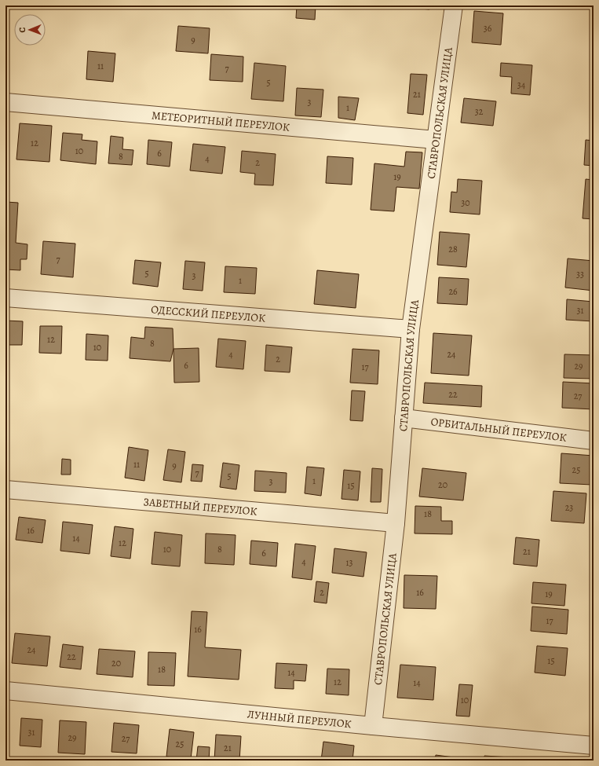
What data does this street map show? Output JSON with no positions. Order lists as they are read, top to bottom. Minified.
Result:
{"streets":{"street":["СТАВРОПОЛЬСКАЯ УЛИЦА","МЕТЕОРИТНЫЙ ПЕРЕУЛОК","ОДЕССКИЙ ПЕРЕУЛОК","ОРБИТАЛЬНЫЙ ПЕРЕУЛОК","ЗАВЕТНЫЙ ПЕРЕУЛОК","ЛУННЫЙ ПЕРЕУЛОК"]},"crossings":[["СТАВРОПОЛЬСКАЯ УЛИЦА","МЕТЕОРИТНЫЙ ПЕРЕУЛОК"],["СТАВРОПОЛЬСКАЯ УЛИЦА","ОДЕССКИЙ ПЕРЕУЛОК"],["СТАВРОПОЛЬСКАЯ УЛИЦА","ОРБИТАЛЬНЫЙ ПЕРЕУЛОК"],["СТАВРОПОЛЬСКАЯ УЛИЦА","ЗАВЕТНЫЙ ПЕРЕУЛОК"],["СТАВРОПОЛЬСКАЯ УЛИЦА","ЛУННЫЙ ПЕРЕУЛОК"]],"house_numbers":["36","9","11","7","5","34","21","3","1","32","12","10","6","8","4","2","19","30","28","7","5","33","3","1","26","31","12","8","10","4","24","2","6","29","17","22","27","11","9","25","7","5","1","3","20","15","23","18","16","14","12","10","8","21","6","4","13","2","16","19","17","16","24","22","15","20","18","14","12","14","10","31","29","27","25","21"],"north":"left"}
